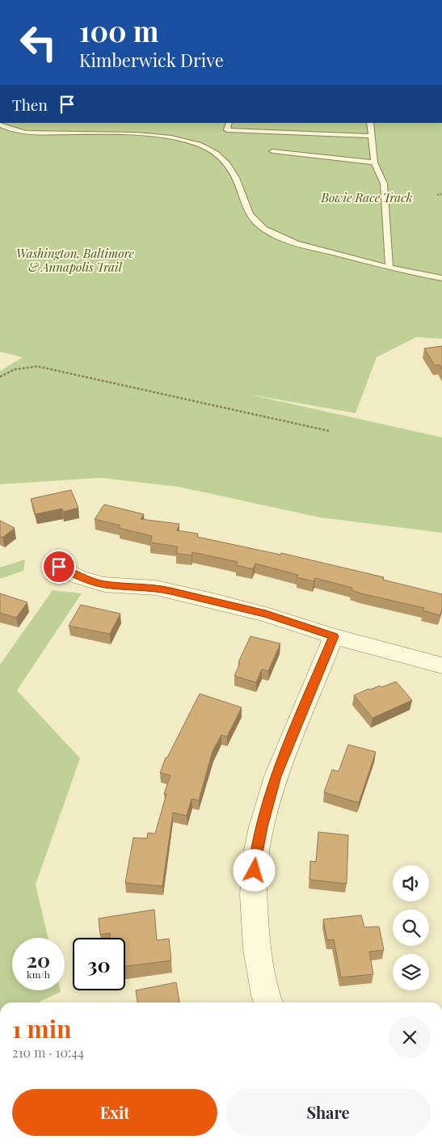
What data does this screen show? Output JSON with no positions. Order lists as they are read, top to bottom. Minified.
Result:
{"parks":["Bowie Race Track","Washington, Baltimore & Annapolis Trail"],"page":{"turn":["100 m","Kimberwick Drive"],"then":"Then","speed":"20 km/h","limit":"30","heading":["1 min","210 m · 10:44"],"buttons":["Exit","Share"]}}
